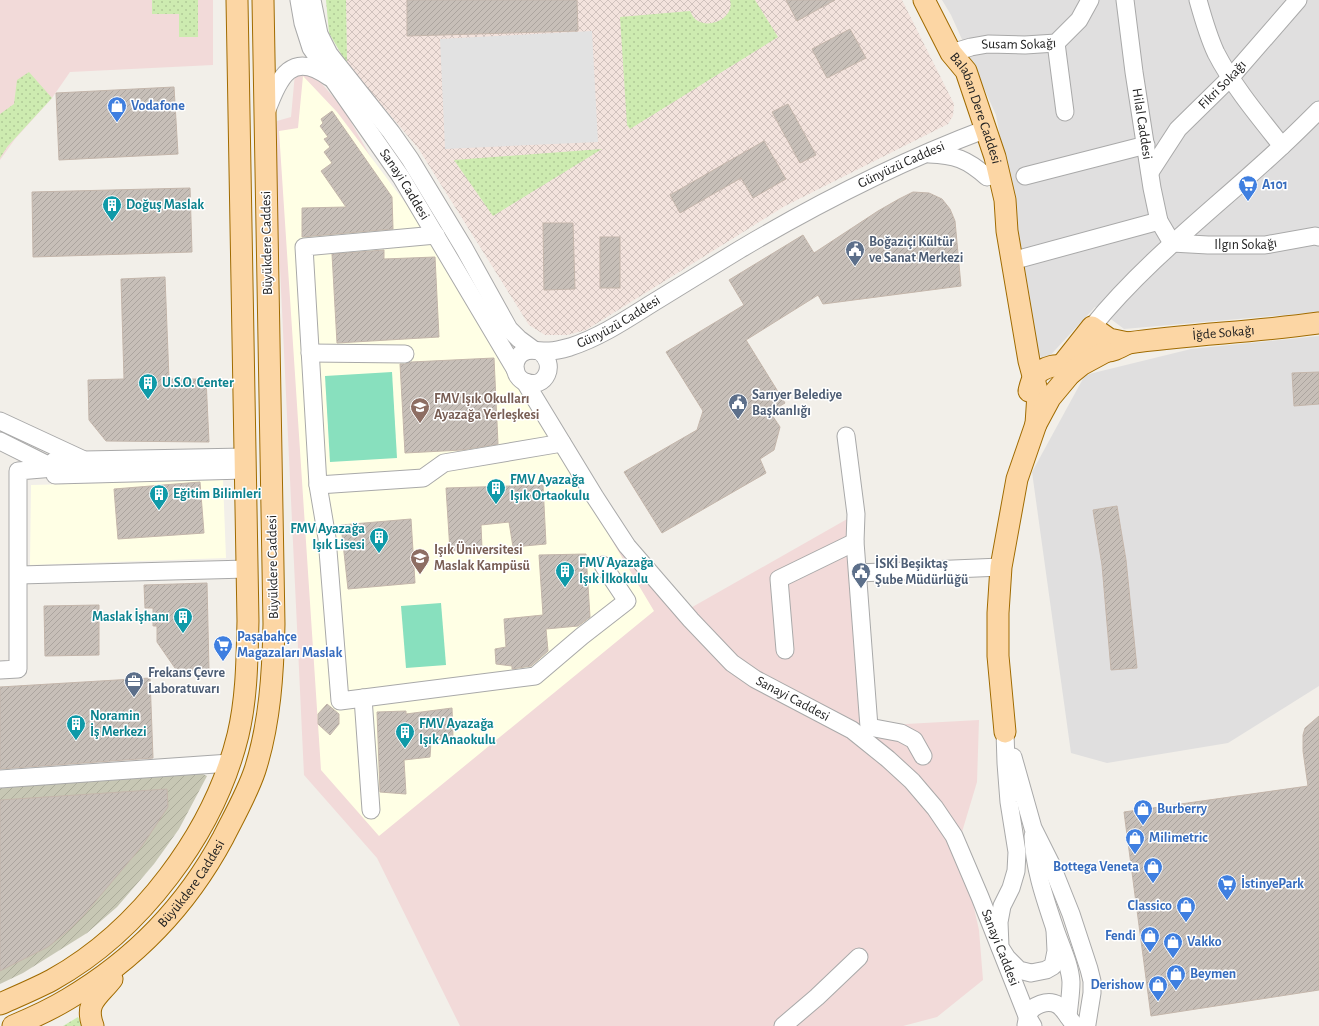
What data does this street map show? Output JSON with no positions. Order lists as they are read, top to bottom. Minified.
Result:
{"streets":{"main road":["Balaban Dere Caddesi","Büyükdere Caddesi","İğde Sokağı"],"street":["Susam Sokağı","Fikri Sokağı","Hilal Caddesi","Günyüzü Caddesi","Sanayi Caddesi","Ilgın Sokağı"]},"crossings":[["Susam Sokağı","Balaban Dere Caddesi"],["Fikri Sokağı","Hilal Caddesi"],["Balaban Dere Caddesi","Günyüzü Caddesi"],["Hilal Caddesi","Ilgın Sokağı"]],"places":{"shop":["Vodafone","Burberry","Milimetric","Bottega Veneta","Classico","Fendi","Vakko","Beymen","Derishow"],"supermarket":["A101","Paşabahçe Magazaları Maslak","İstinyePark"],"building":["Doğuş Maslak","U.S.O. Center","FMV Ayazağa Işık Ortaokulu","Eğitim Bilimleri","FMV Ayazağa Işık Lisesi","FMV Ayazağa Işık İlkokulu","Maslak İşhanı","Noramin İş Merkezi","FMV Ayazağa Işık Anaokulu"],"public building":["Boğaziçi Kültür ve Sanat Merkezi","Sarıyer Belediye Başkanlığı","İSKİ Beşiktaş Şube Müdürlüğü"],"school or university":["FMV Işık Okulları Ayazağa Yerleşkesi","Işık Üniversitesi Maslak Kampüsü"],"office":["Frekans Çevre Laboratuvarı"]}}
